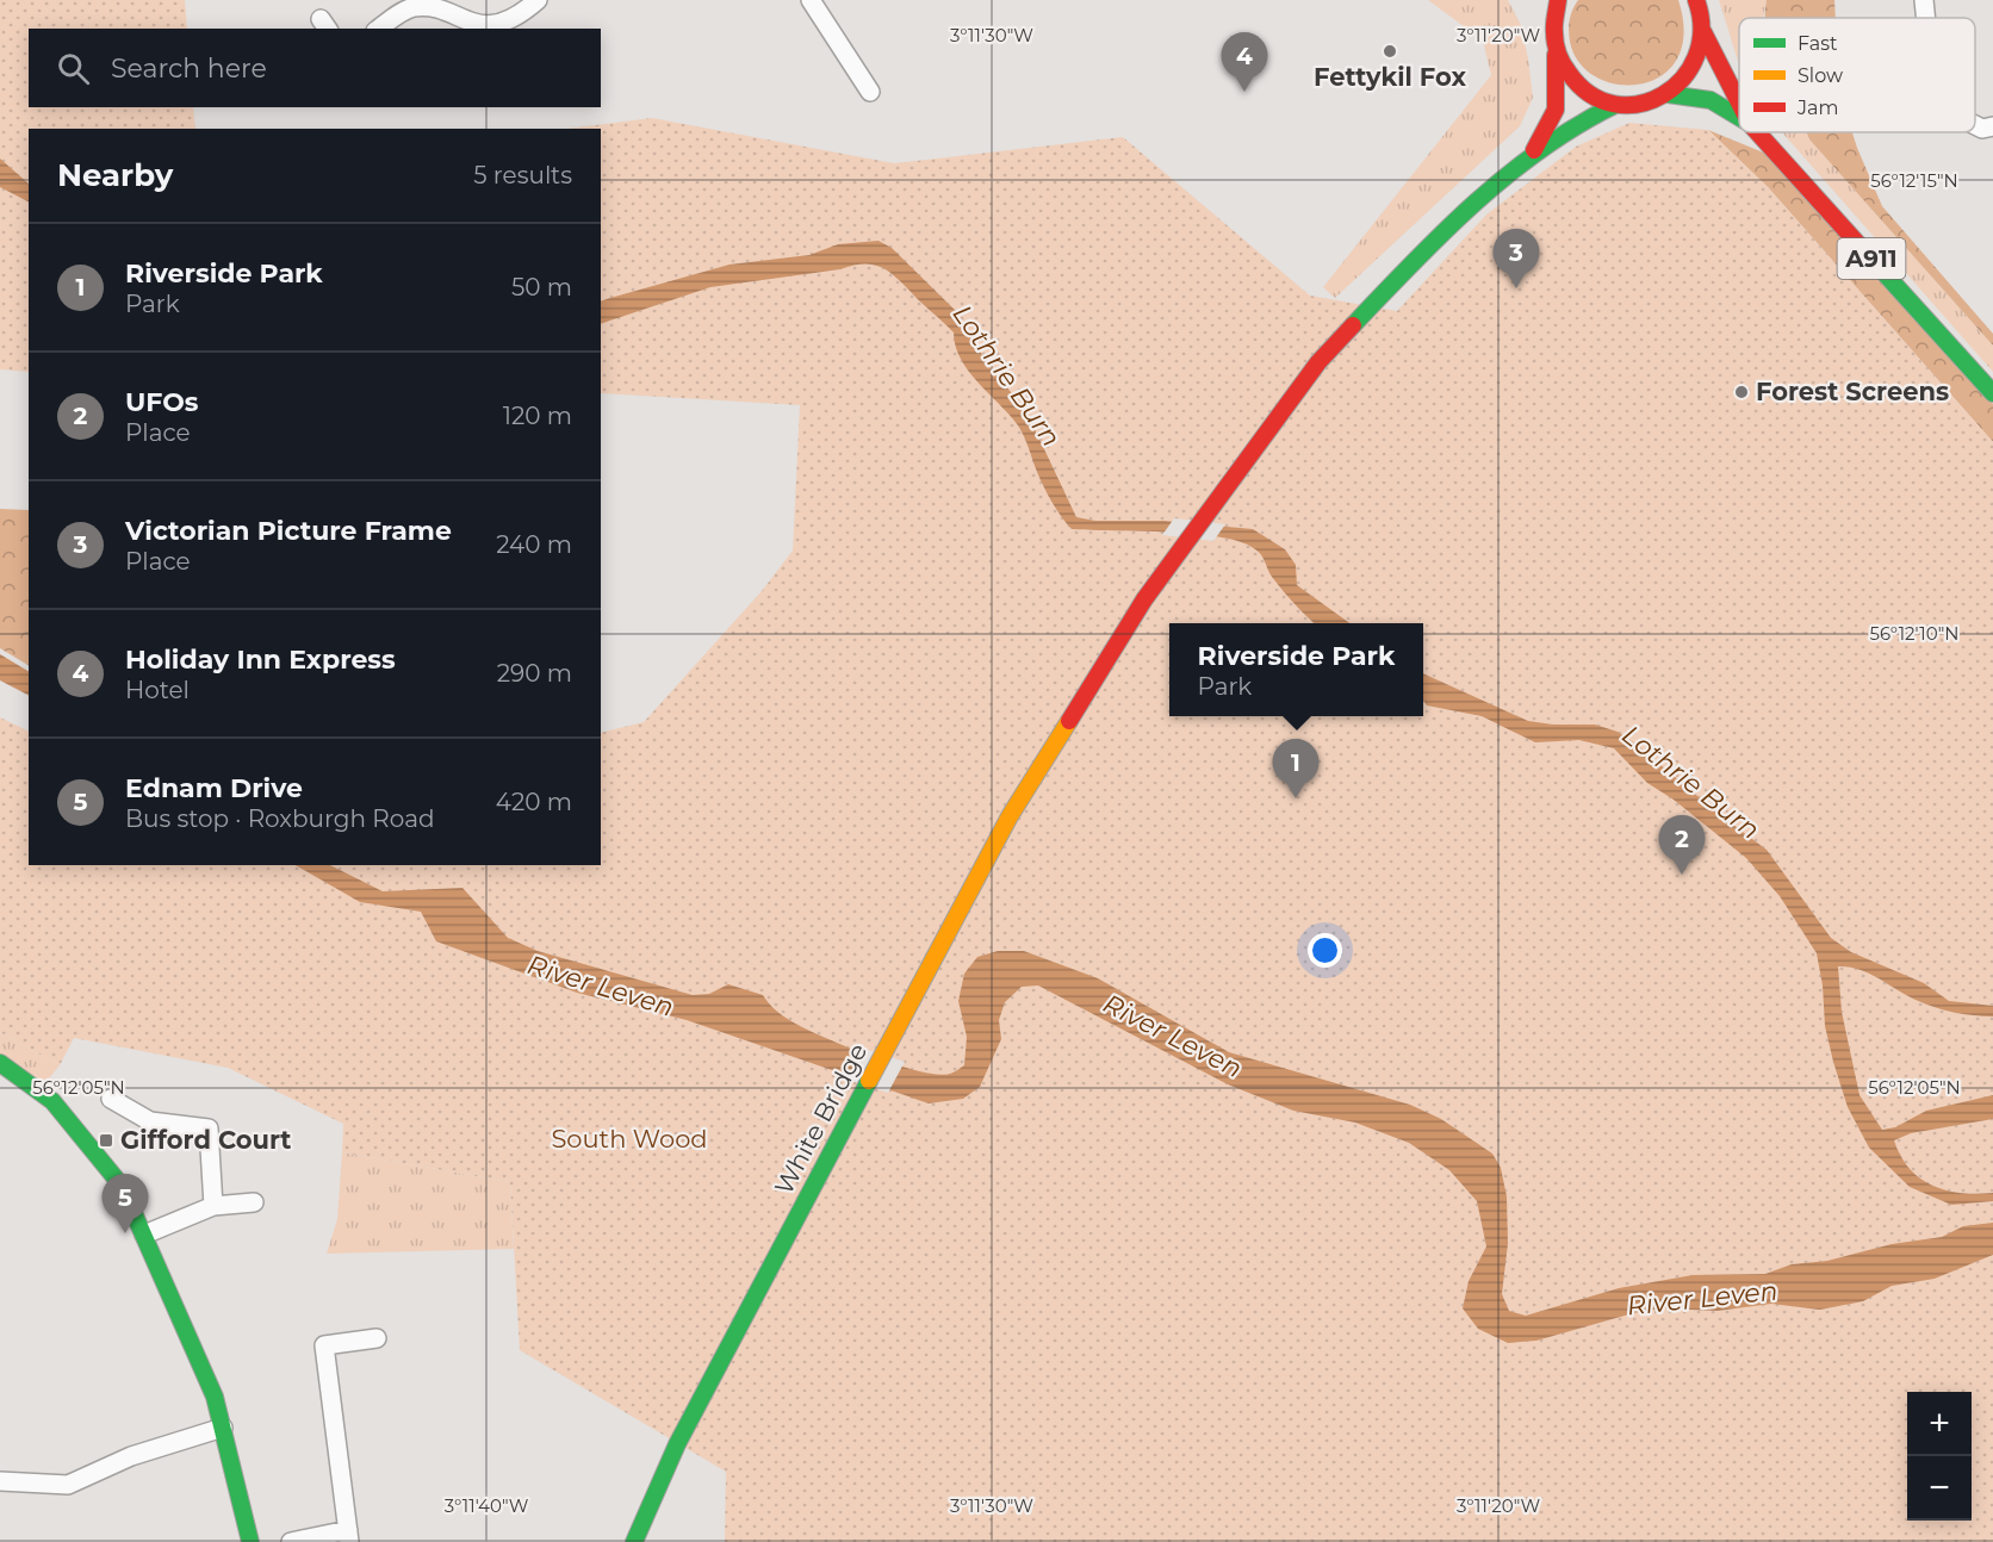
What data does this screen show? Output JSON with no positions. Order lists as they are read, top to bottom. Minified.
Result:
{"streets":{"main road":["A911","White Bridge"]},"crossings":[["A911","White Bridge"]],"water":["Lothrie Burn","River Leven"],"parks":["South Wood"],"places":{"other":["Fettykil Fox","Forest Screens"],"transit":["Gifford Court"]},"legend":["Fast","Slow","Jam"],"page":{"search":"Search here","pins":["4","3","1","2","5"],"heading":["Nearby","5 results"],"list":[{"mark":"1","name":"Riverside Park","note":"Park","value":"50 m"},{"mark":"2","name":"UFOs","note":"Place","value":"120 m"},{"mark":"3","name":"Victorian Picture Frame","note":"Place","value":"240 m"},{"mark":"4","name":"Holiday Inn Express","note":"Hotel","value":"290 m"},{"mark":"5","name":"Ednam Drive","note":"Bus stop · Roxburgh Road","value":"420 m"}],"popup":["Riverside Park","Park"],"map_buttons":["+","−"]},"coordinates":["3°11'30\"W","3°11'20\"W","56°12'15\"N","56°12'10\"N","56°12'05\"N","3°11'40\"W"]}
